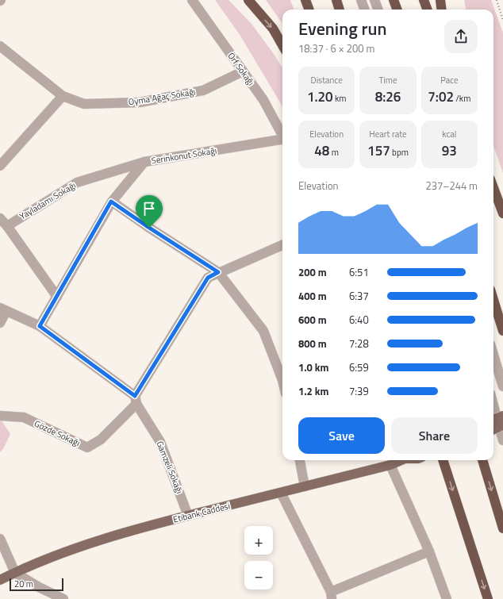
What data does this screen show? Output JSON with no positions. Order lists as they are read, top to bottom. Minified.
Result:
{"streets":{"main road":["Etibank Caddesi"],"street":["Örf Sokağı","Oyma Ağaç Sokağı","Serinkonut Sokağı","Yayladamı Sokağı","Gözde Sokağı","Gamzeli Sokağı"]},"crossings":[["Örf Sokağı","Oyma Ağaç Sokağı"],["Serinkonut Sokağı","Yayladamı Sokağı"],["Serinkonut Sokağı","Gamzeli Sokağı"],["Gözde Sokağı","Gamzeli Sokağı"],["Gamzeli Sokağı","Etibank Caddesi"]],"scale_bar":"20 m","page":{"heading":["Evening run","18:37 · 6 × 200 m"],"stats":[["Distance","1.20 km"],["Time","8:26"],["Pace","7:02 /km"],["Elevation","48 m"],["Heart rate","157 bpm"],["kcal","93"]],"chart":["Elevation","237–244 m"],"list":[{"name":"200 m","note":"6:51"},{"name":"400 m","note":"6:37"},{"name":"600 m","note":"6:40"},{"name":"800 m","note":"7:28"},{"name":"1.0 km","note":"6:59"},{"name":"1.2 km","note":"7:39"}],"buttons":["Save","Share"],"map_buttons":["+","−"],"scale":"20 m"}}
